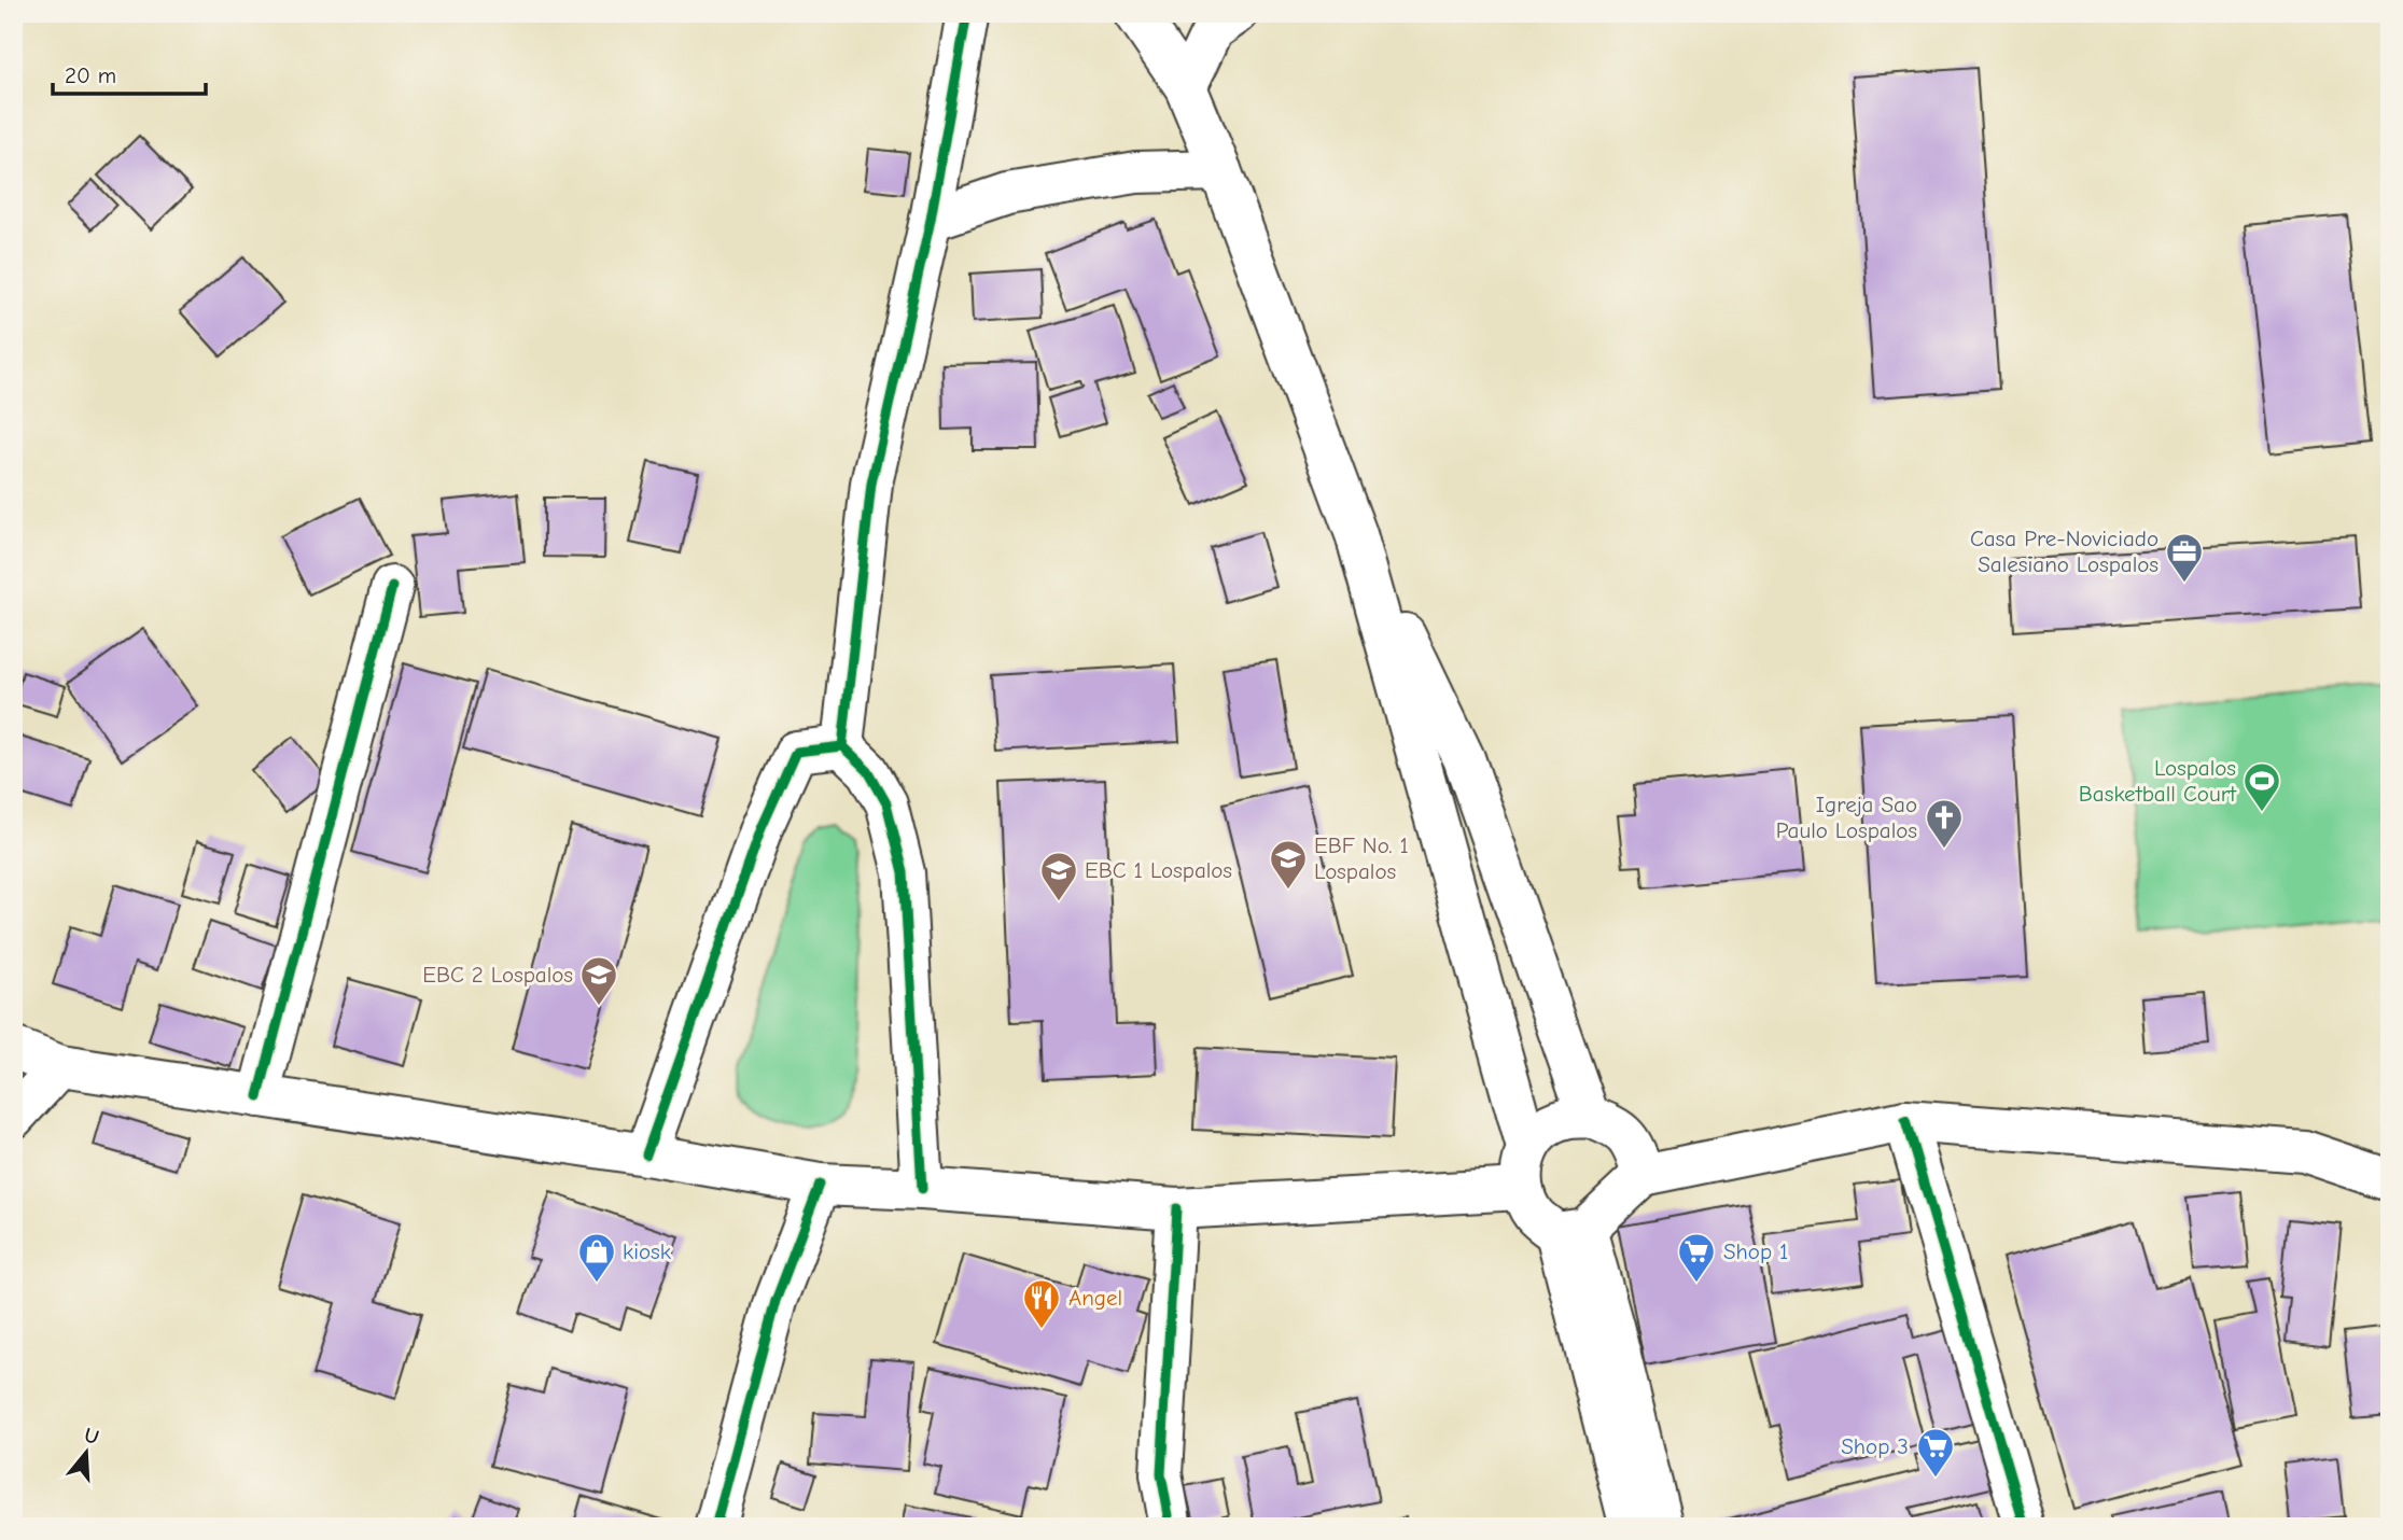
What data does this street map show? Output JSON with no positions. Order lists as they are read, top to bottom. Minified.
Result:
{"places":{"office":["Casa Pre-Noviciado Salesiano Lospalos"],"sports":["Lospalos Basketball Court"],"church":["Igreja Sao Paulo Lospalos"],"school or university":["EBF No. 1 Lospalos","EBC 1 Lospalos","EBC 2 Lospalos"],"shop":["kiosk"],"supermarket":["Shop 1","Shop 3"],"restaurant":["Angel"]},"scale_bar":"20 m","north":"top"}
